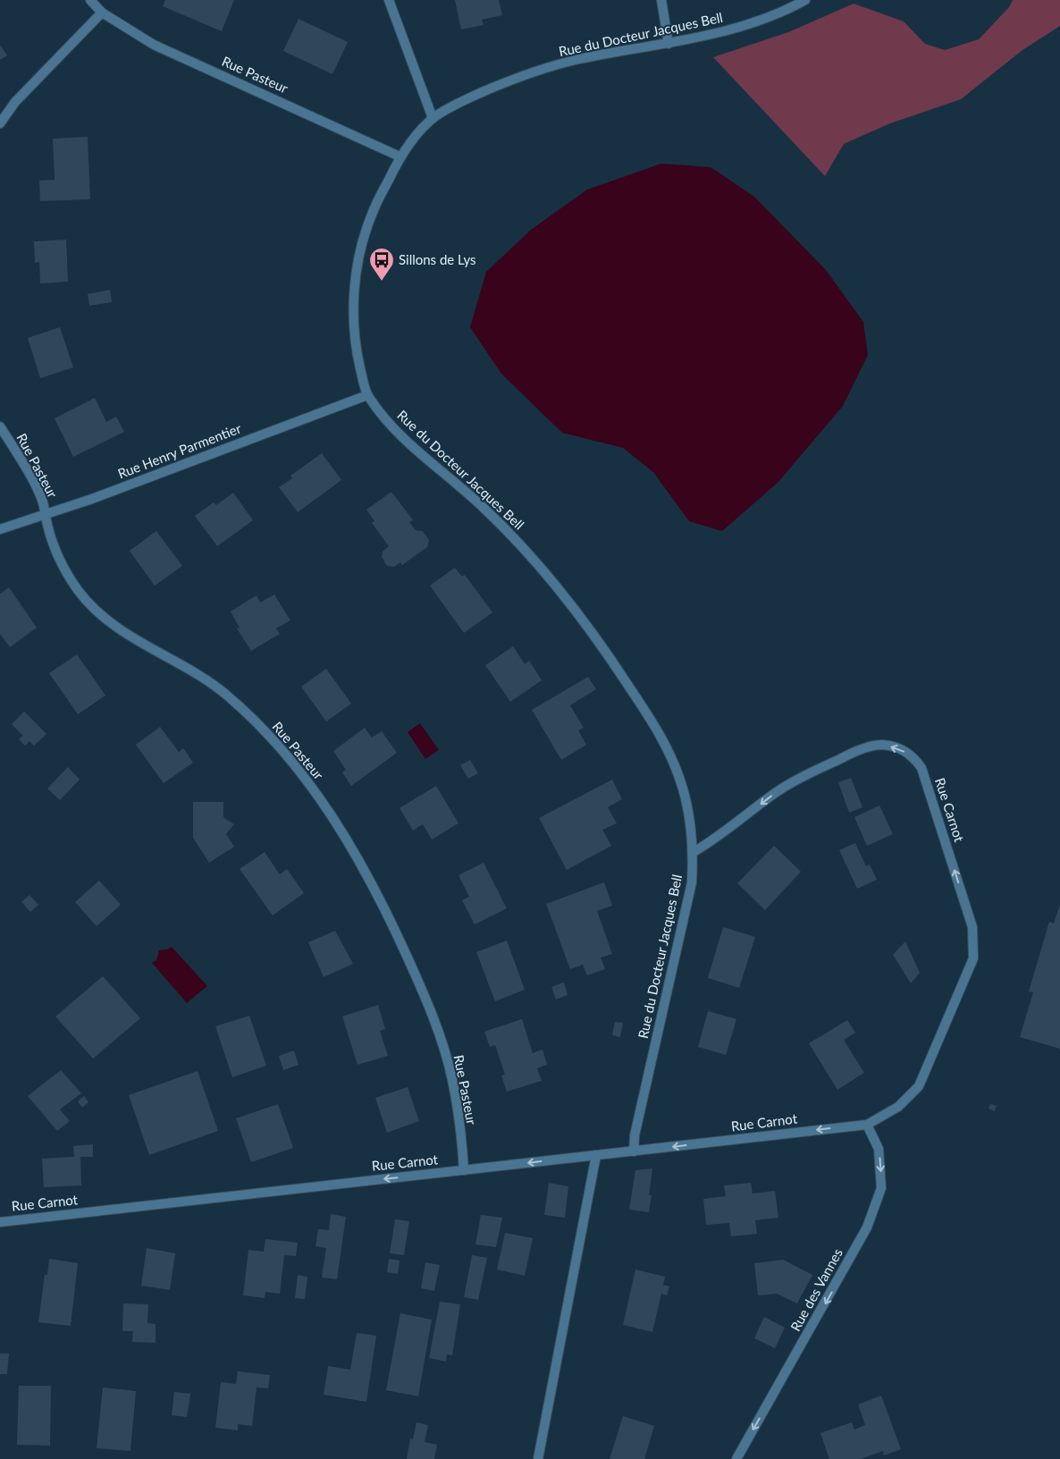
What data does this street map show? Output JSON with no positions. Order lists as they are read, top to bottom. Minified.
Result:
{"streets":{"street":["Rue du Docteur Jacques Bell","Rue Pasteur","Rue Henry Parmentier","Rue Carnot","Rue des Vannes"]},"crossings":[["Rue du Docteur Jacques Bell","Rue Pasteur"],["Rue du Docteur Jacques Bell","Rue Henry Parmentier"],["Rue du Docteur Jacques Bell","Rue Carnot"],["Rue Pasteur","Rue Henry Parmentier"],["Rue Pasteur","Rue Carnot"],["Rue Carnot","Rue des Vannes"]],"one_way":["Rue des Vannes"],"places":{"bus stop":["Sillons de Lys"]}}
